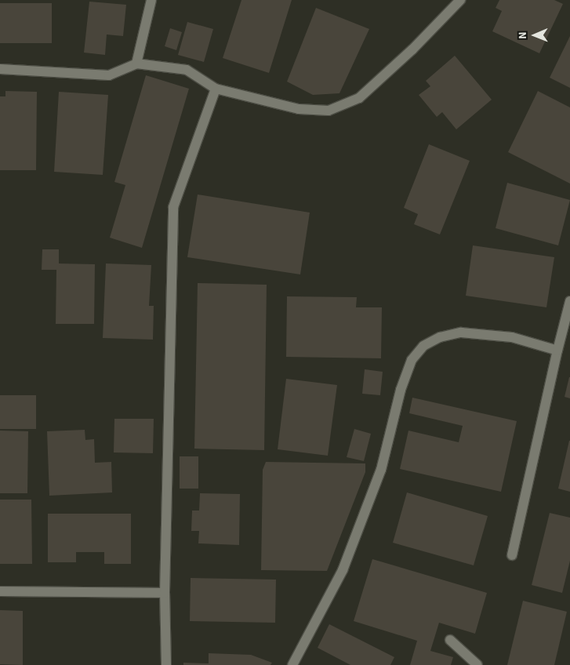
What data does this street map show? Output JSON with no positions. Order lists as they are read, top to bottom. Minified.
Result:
{"north":"left"}
